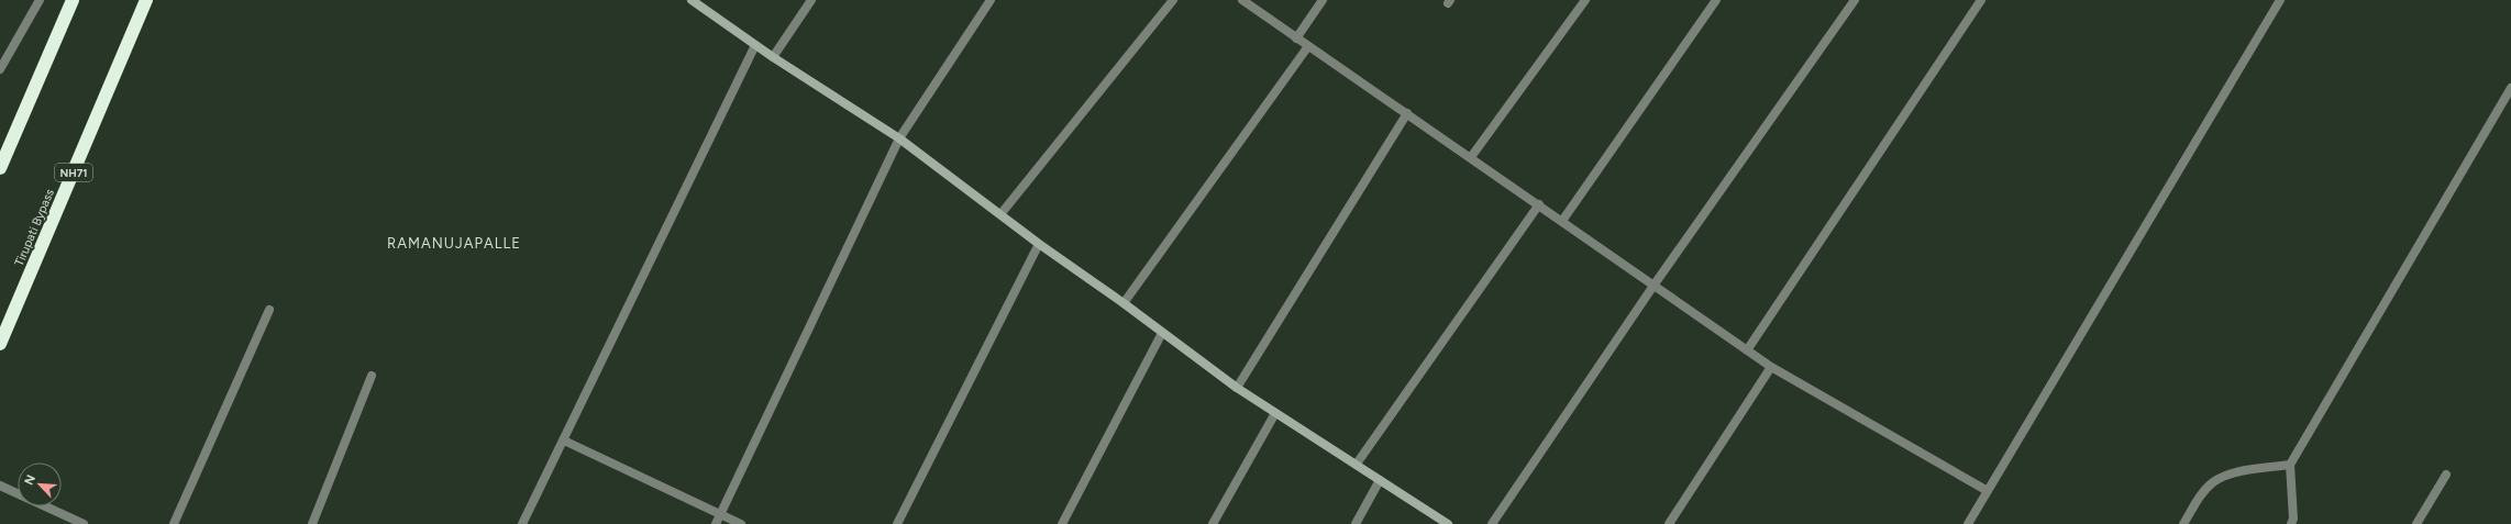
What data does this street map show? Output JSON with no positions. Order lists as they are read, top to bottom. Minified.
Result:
{"streets":{"highway":["NH71","Tirupati Bypass"]},"districts":["RAMANUJAPALLE"],"north":"top left"}
